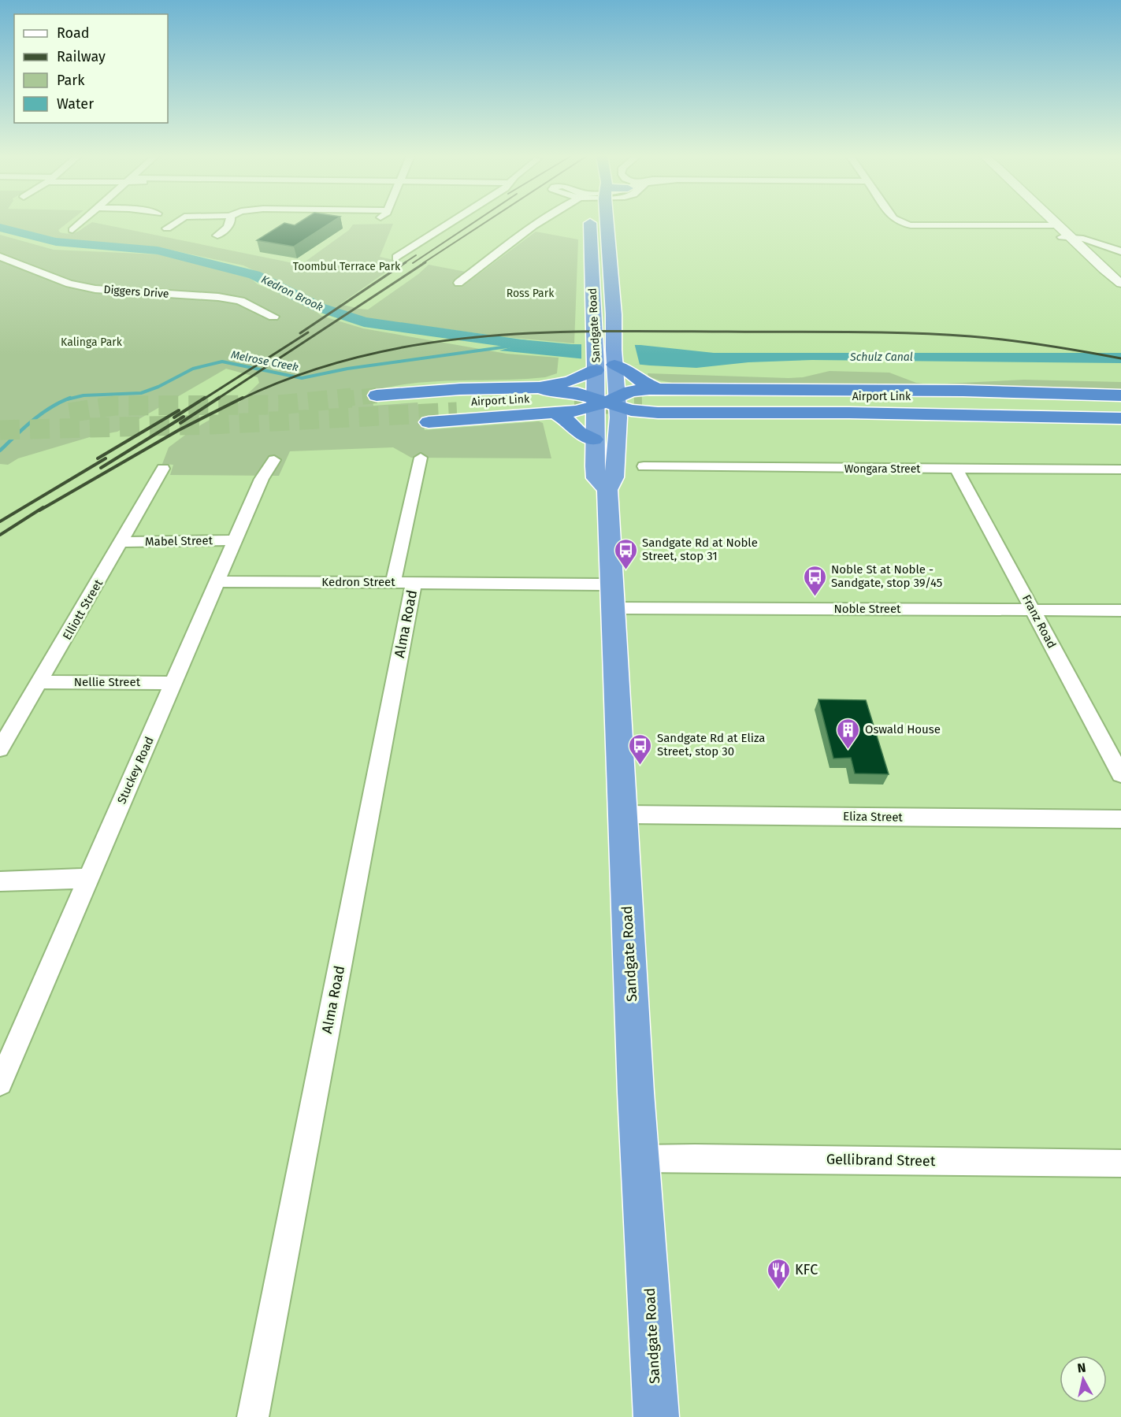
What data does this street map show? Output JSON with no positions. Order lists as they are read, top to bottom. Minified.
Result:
{"streets":{"highway":["Sandgate Road","Airport Link"],"street":["Diggers Drive","Wongara Street","Mabel Street","Kedron Street","Noble Street","Elliott Street","Franz Road","Alma Road","Nellie Street","Stuckey Road","Eliza Street","Gellibrand Street"]},"crossings":[["Sandgate Road","Kedron Street"],["Sandgate Road","Noble Street"],["Sandgate Road","Eliza Street"],["Sandgate Road","Gellibrand Street"],["Wongara Street","Franz Road"],["Mabel Street","Elliott Street"],["Mabel Street","Stuckey Road"],["Kedron Street","Noble Street"],["Kedron Street","Alma Road"],["Kedron Street","Stuckey Road"],["Noble Street","Franz Road"],["Elliott Street","Nellie Street"],["Nellie Street","Stuckey Road"]],"water":["Kedron Brook","Schulz Canal","Melrose Creek"],"parks":["Toombul Terrace Park","Ross Park","Kalinga Park"],"places":{"bus stop":["Sandgate Rd at Noble Street, stop 31","Noble St at Noble - Sandgate, stop 39/45","Sandgate Rd at Eliza Street, stop 30"],"building":["Oswald House"],"restaurant":["KFC"]},"legend":["Road","Railway","Park","Water"],"north":"top"}
